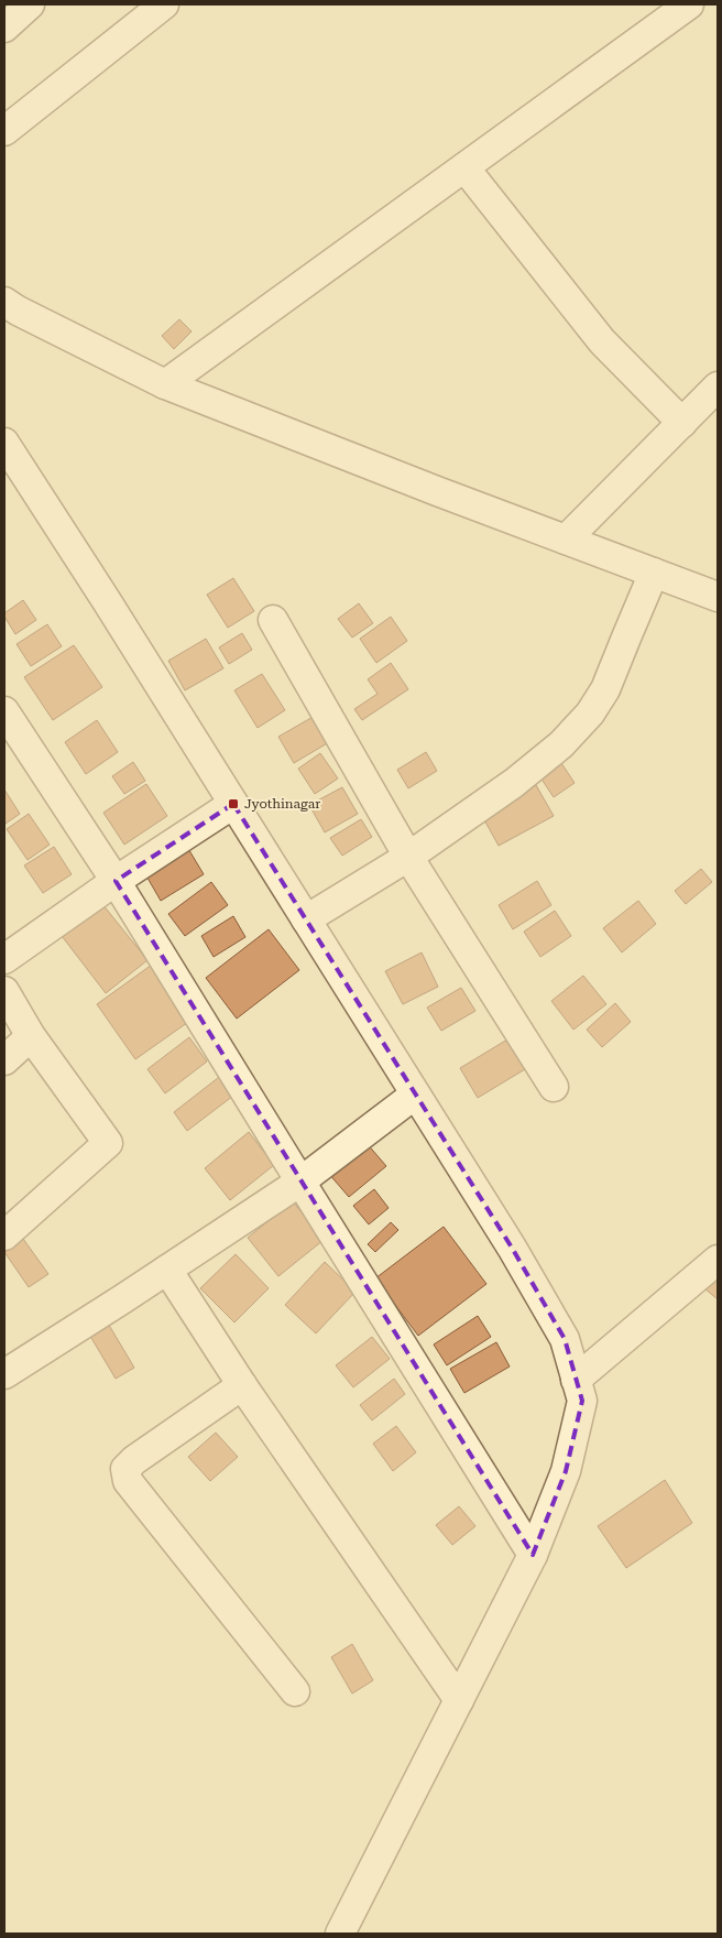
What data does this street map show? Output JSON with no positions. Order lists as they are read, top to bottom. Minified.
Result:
{"places":{"transit":["Jyothinagar"]}}
